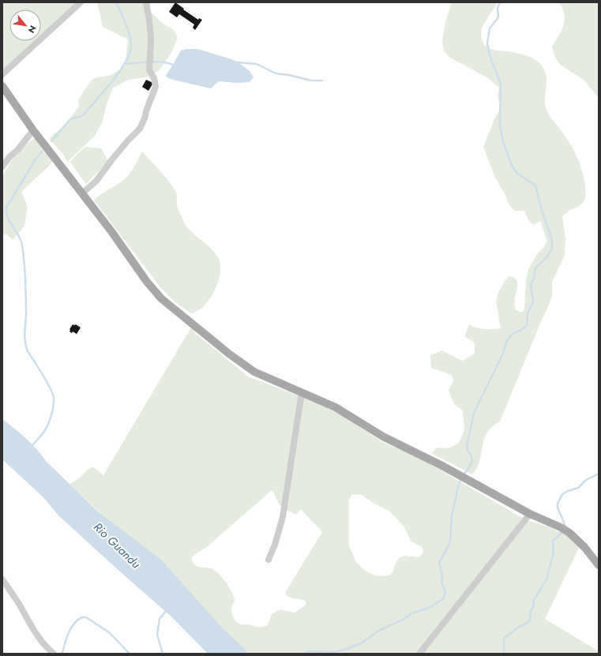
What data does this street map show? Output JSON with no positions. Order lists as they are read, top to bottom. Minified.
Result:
{"water":["Rio Guandu"],"north":"bottom right"}
